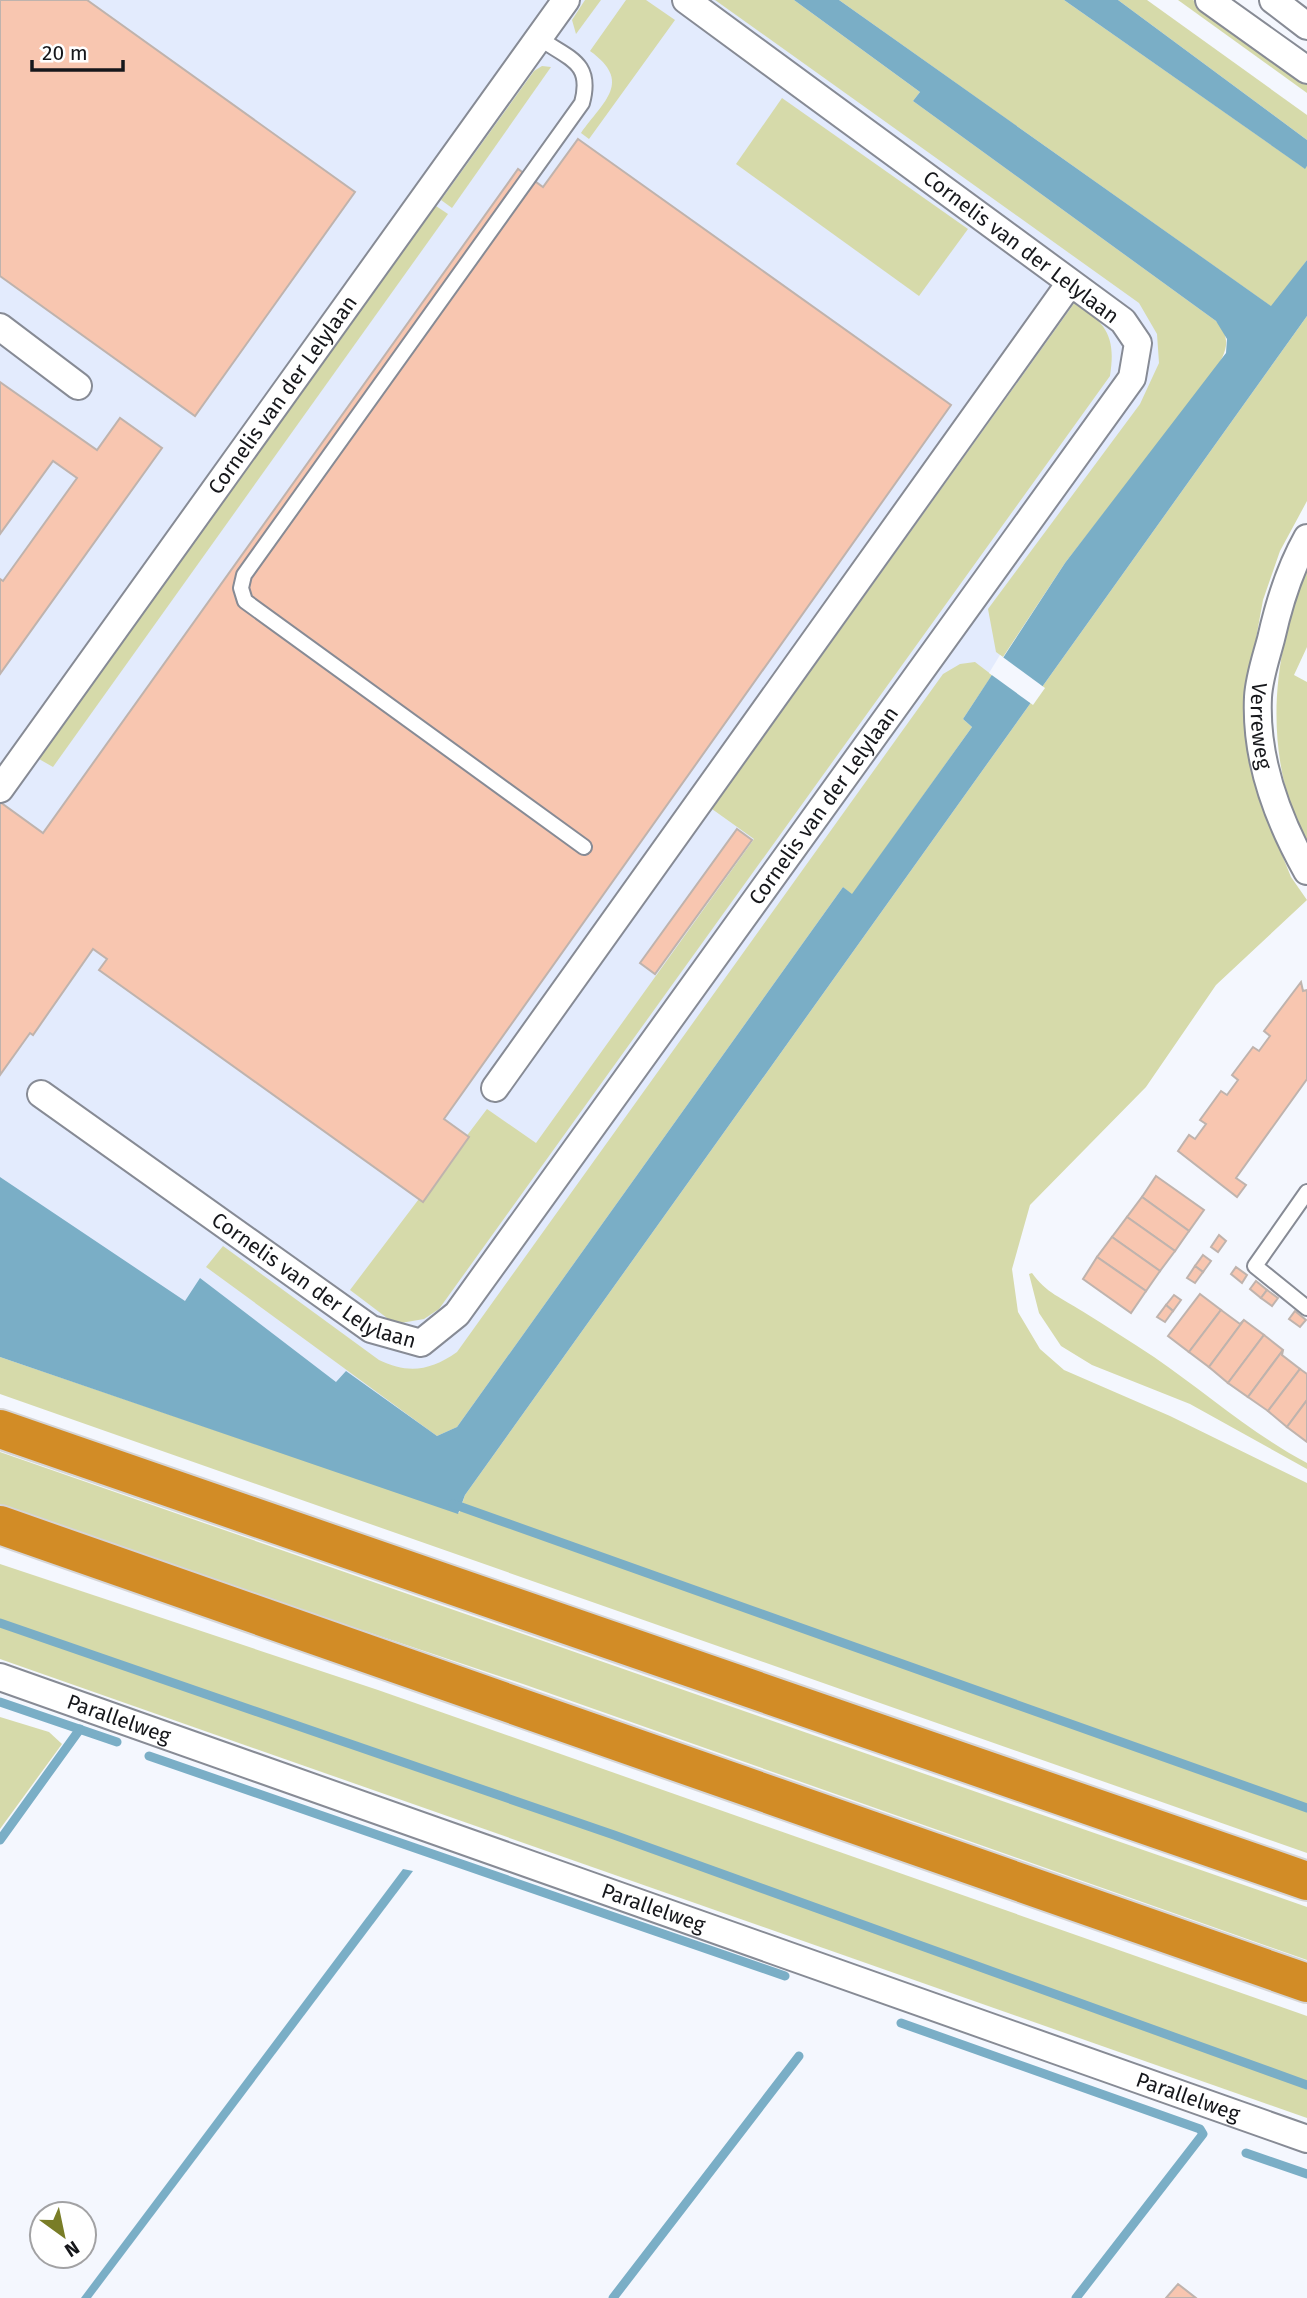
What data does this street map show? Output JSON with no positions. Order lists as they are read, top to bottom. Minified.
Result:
{"streets":{"street":["Cornelis van der Lelylaan","Verreweg","Parallelweg"]},"scale_bar":"20 m","north":"bottom right"}
